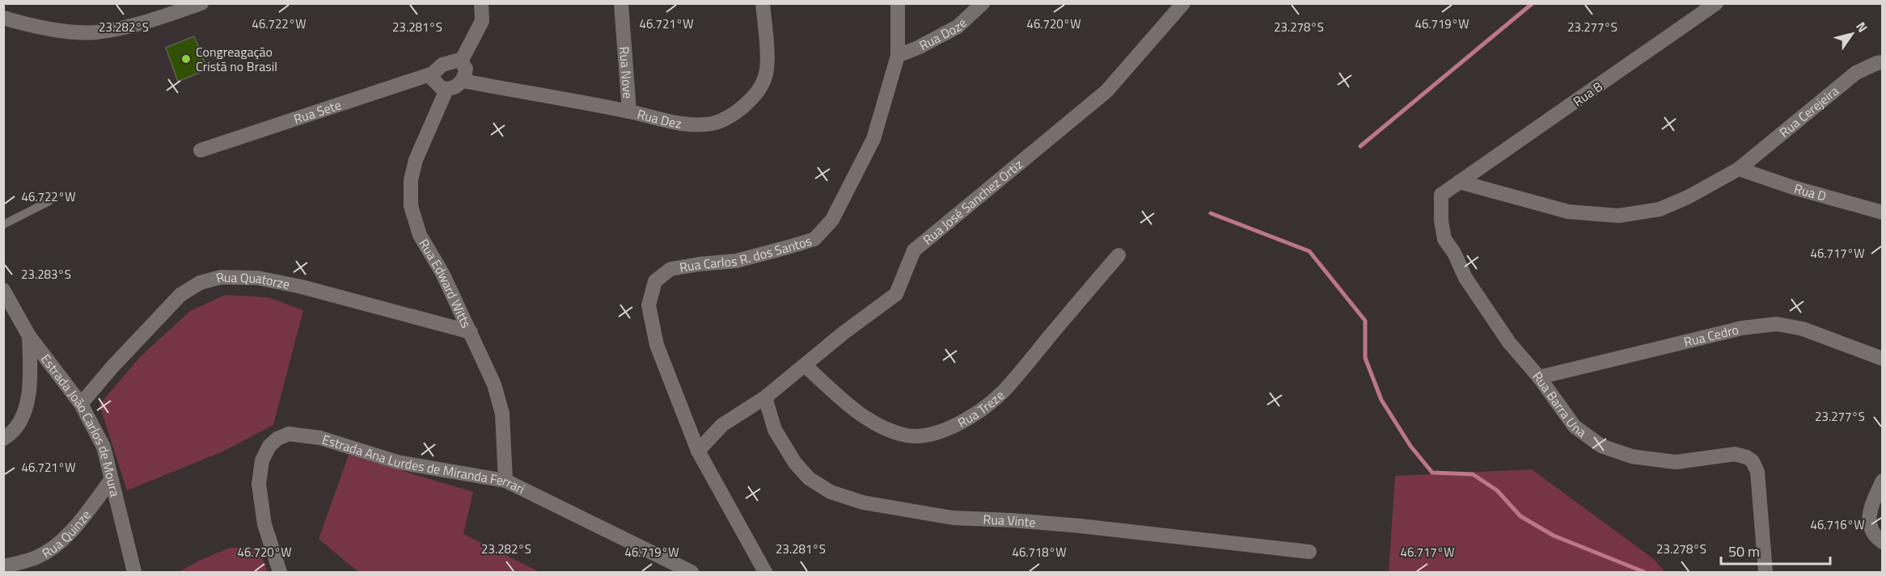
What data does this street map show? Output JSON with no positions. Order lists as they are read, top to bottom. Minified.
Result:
{"streets":{"street":["Rua Doze","Rua Nove","Rua B","Rua Sete","Rua Cerejeira","Rua Dez","Rua D","Rua José Sanchez Ortiz","Rua Carlos R. dos Santos","Rua Quatorze","Rua Edward Witts","Rua Cedro","Rua Barra Una","Rua Treze","Estrada João Carlos de Moura","Estrada Ana Lurdes de Miranda Ferrari","Rua Vinte","Rua Quinze"]},"crossings":[["Rua Doze","Rua Carlos R. dos Santos"],["Rua Nove","Rua Dez"],["Rua B","Rua Cerejeira"],["Rua B","Rua Barra Una"],["Rua Sete","Rua Dez"],["Rua Sete","Rua Edward Witts"],["Rua Cerejeira","Rua D"],["Rua Cerejeira","Rua Barra Una"],["Rua Dez","Rua Edward Witts"],["Rua José Sanchez Ortiz","Rua Carlos R. dos Santos"],["Rua José Sanchez Ortiz","Rua Treze"],["Rua José Sanchez Ortiz","Rua Vinte"],["Rua Quatorze","Rua Edward Witts"],["Rua Quatorze","Estrada João Carlos de Moura"],["Rua Edward Witts","Estrada Ana Lurdes de Miranda Ferrari"],["Rua Cedro","Rua Barra Una"],["Estrada João Carlos de Moura","Rua Quinze"]],"places":["Congreagação Cristã no Brasil"],"scale_bar":"50 m","north":"top right","coordinates":["46.722°W","46.721°W","46.720°W","46.719°W","23.282°S","23.281°S","23.278°S","23.277°S","46.717°W","23.283°S","46.716°W","46.718°W"]}
